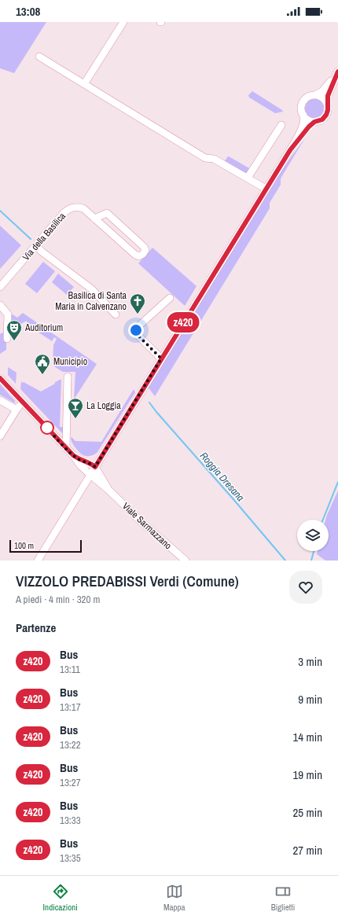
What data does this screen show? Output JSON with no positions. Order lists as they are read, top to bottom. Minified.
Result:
{"streets":{"street":["Via della Basilica","Viale Sarmazzano"]},"water":["Roggia Dresana"],"places":{"church":["Basilica di Santa Maria in Calvenzano"],"theatre":["Auditorium"],"public building":["Municipio"],"bar":["La Loggia"]},"lines":["bus line z420"],"scale_bar":"100 m","page":{"status":"13:08","on_map":"z420","scale":"100 m","heading":[["VIZZOLO PREDABISSI Verdi (Comune)","A piedi · 4 min · 320 m"],"Partenze"],"list":[{"mark":"z420","name":"Bus","note":"13:11","value":"3 min"},{"mark":"z420","name":"Bus","note":"13:17","value":"9 min"},{"mark":"z420","name":"Bus","note":"13:22","value":"14 min"},{"mark":"z420","name":"Bus","note":"13:27","value":"19 min"},{"mark":"z420","name":"Bus","note":"13:33","value":"25 min"},{"mark":"z420","name":"Bus","note":"13:35","value":"27 min"}],"tabs":["Indicazioni","Mappa","Biglietti"]}}
